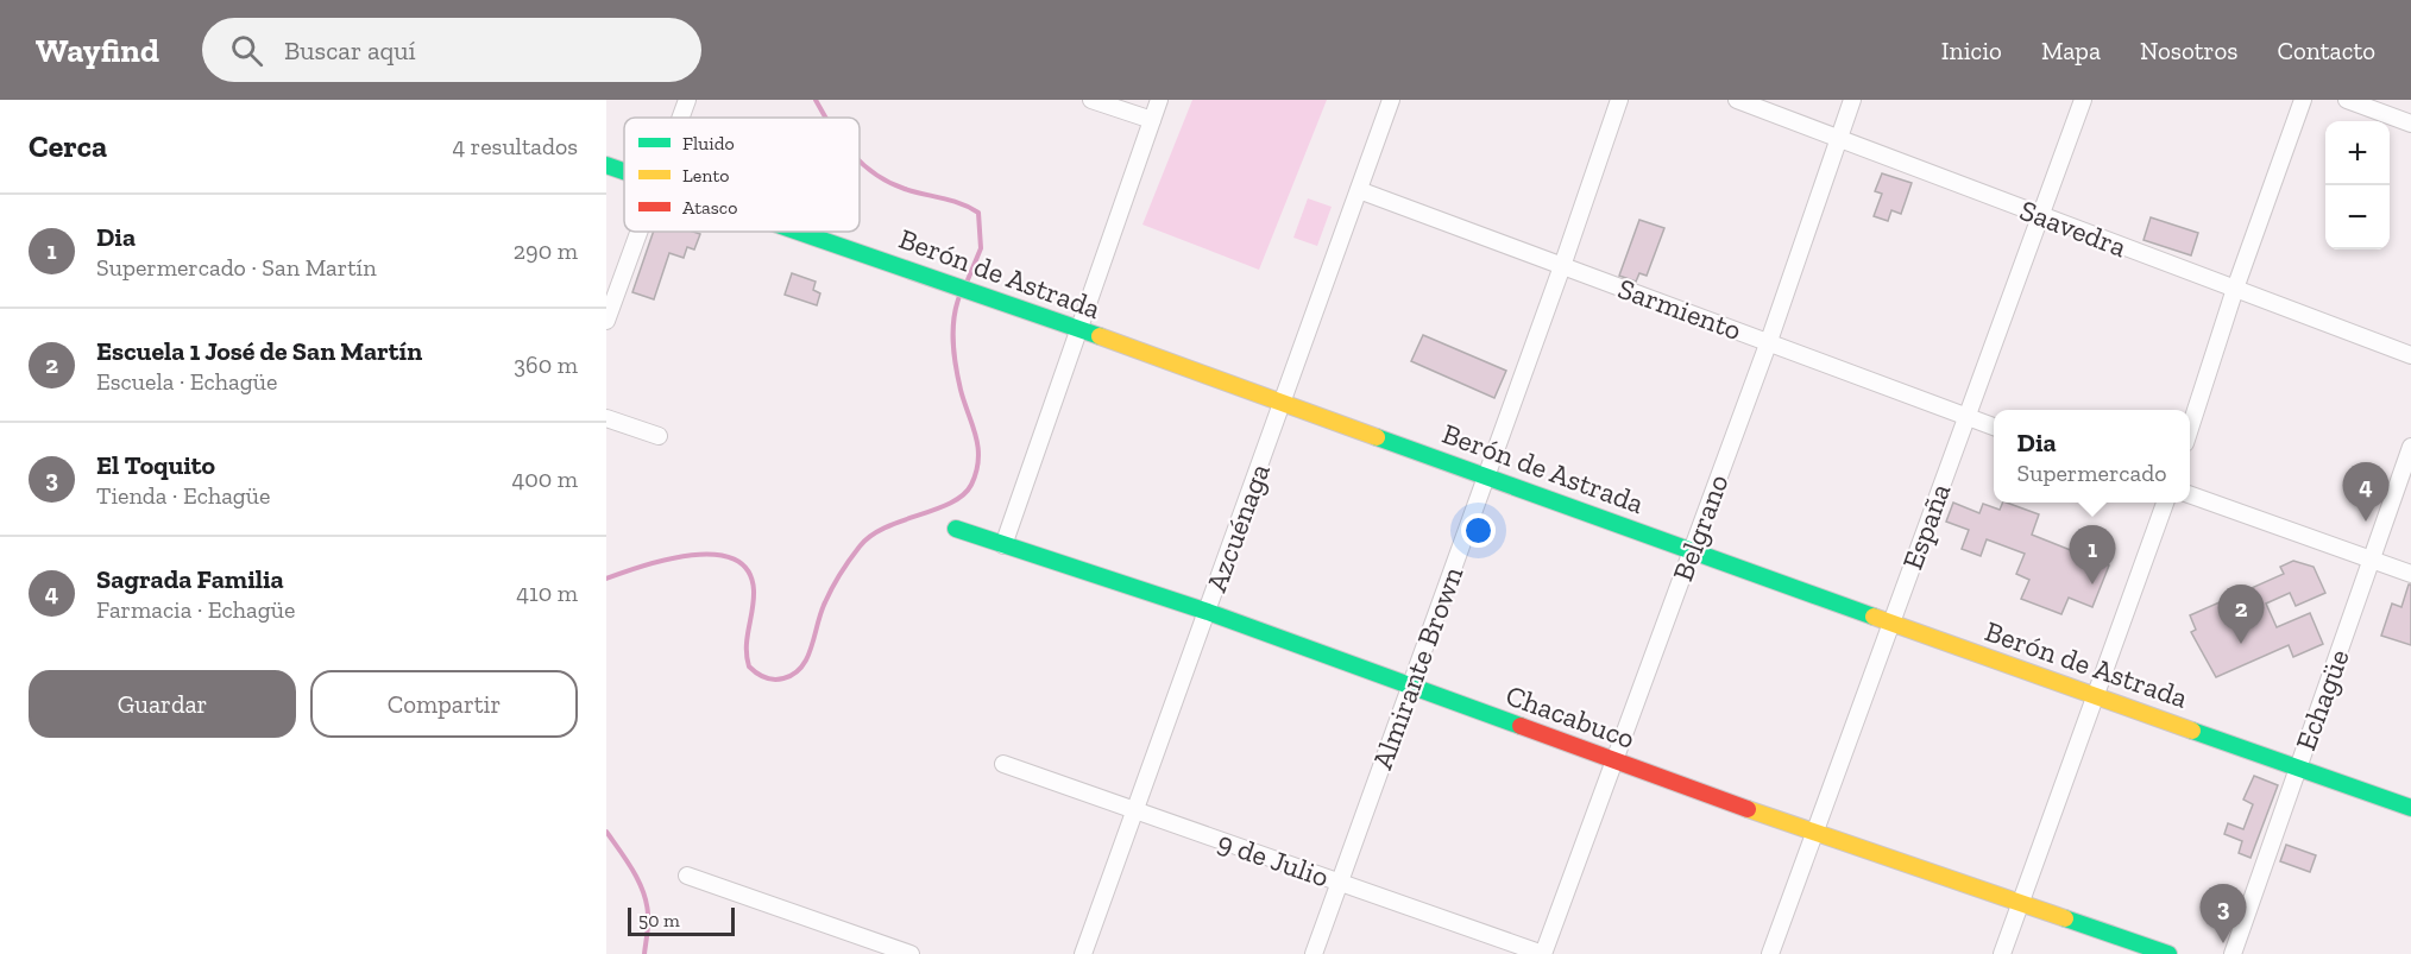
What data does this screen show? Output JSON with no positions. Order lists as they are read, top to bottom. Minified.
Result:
{"streets":{"street":["Saavedra","Berón de Astrada","Sarmiento","España","Azcuénaga","Belgrano","Almirante Brown","Echagüe","Chacabuco","9 de Julio"]},"crossings":[["Saavedra","España"],["Saavedra","Belgrano"],["Berón de Astrada","España"],["Berón de Astrada","Azcuénaga"],["Berón de Astrada","Belgrano"],["Berón de Astrada","Almirante Brown"],["Berón de Astrada","Echagüe"],["Sarmiento","España"],["Sarmiento","Azcuénaga"],["Sarmiento","Belgrano"],["Sarmiento","Almirante Brown"],["España","Chacabuco"],["Azcuénaga","Chacabuco"],["Azcuénaga","9 de Julio"],["Belgrano","Chacabuco"],["Belgrano","9 de Julio"],["Almirante Brown","Chacabuco"],["Almirante Brown","9 de Julio"]],"legend":["Fluido","Lento","Atasco"],"scale_bar":"50 m","page":{"header":"Wayfind","search":"Buscar aquí","nav":["Inicio","Mapa","Nosotros","Contacto"],"heading":["Cerca","4 resultados"],"map_buttons":["+","−"],"list":[{"mark":"1","name":"Dia","note":"Supermercado · San Martín","value":"290 m"},{"mark":"2","name":"Escuela 1 José de San Martín","note":"Escuela · Echagüe","value":"360 m"},{"mark":"3","name":"El Toquito","note":"Tienda · Echagüe","value":"400 m"},{"mark":"4","name":"Sagrada Familia","note":"Farmacia · Echagüe","value":"410 m"}],"popup":["Dia","Supermercado"],"pins":["4","1","2","3"],"buttons":["Guardar","Compartir"],"scale":"50 m"}}
